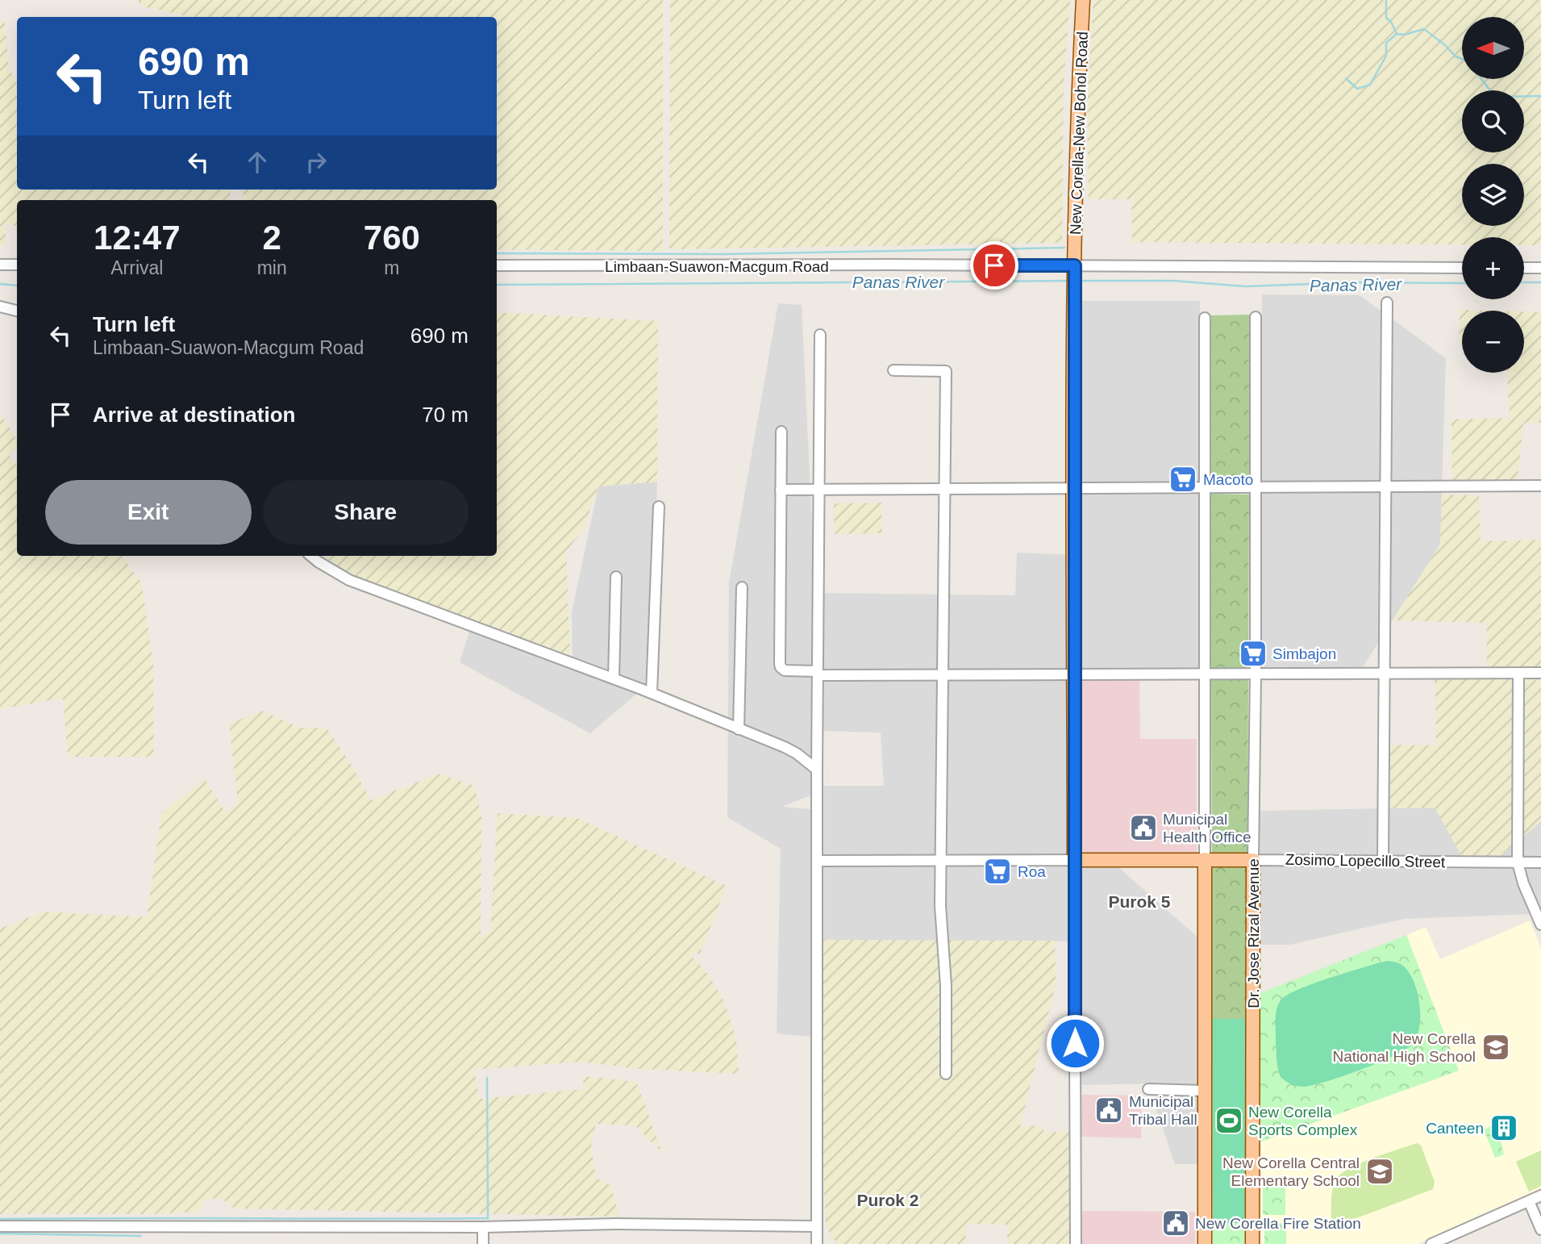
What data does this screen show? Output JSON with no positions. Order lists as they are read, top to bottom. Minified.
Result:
{"streets":{"main road":["New Corella-New Bohol Road","Zosimo Lopecillo Street","Dr. Jose Rizal Avenue"],"street":["Limbaan-Suawon-Macgum Road"]},"crossings":[["New Corella-New Bohol Road","Limbaan-Suawon-Macgum Road"],["New Corella-New Bohol Road","Zosimo Lopecillo Street"],["Zosimo Lopecillo Street","Dr. Jose Rizal Avenue"]],"districts":["Purok 5","Purok 2"],"water":["Panas River"],"places":{"supermarket":["Macoto","Simbajon","Roa"],"public building":["Municipal Health Office","Municipal Tribal Hall","New Corella Fire Station"],"school or university":["New Corella National High School","New Corella Central Elementary School"],"sports":["New Corella Sports Complex"],"building":["Canteen"]},"north":"left","page":{"map_buttons":["+","−"],"turn":["690 m","Turn left"],"eta":["12:47","Arrival","2","min","760","m"],"list":[{"name":"Turn left","note":"Limbaan-Suawon-Macgum Road","value":"690 m"},{"name":"Arrive at destination","value":"70 m"}],"buttons":["Exit","Share"]}}
